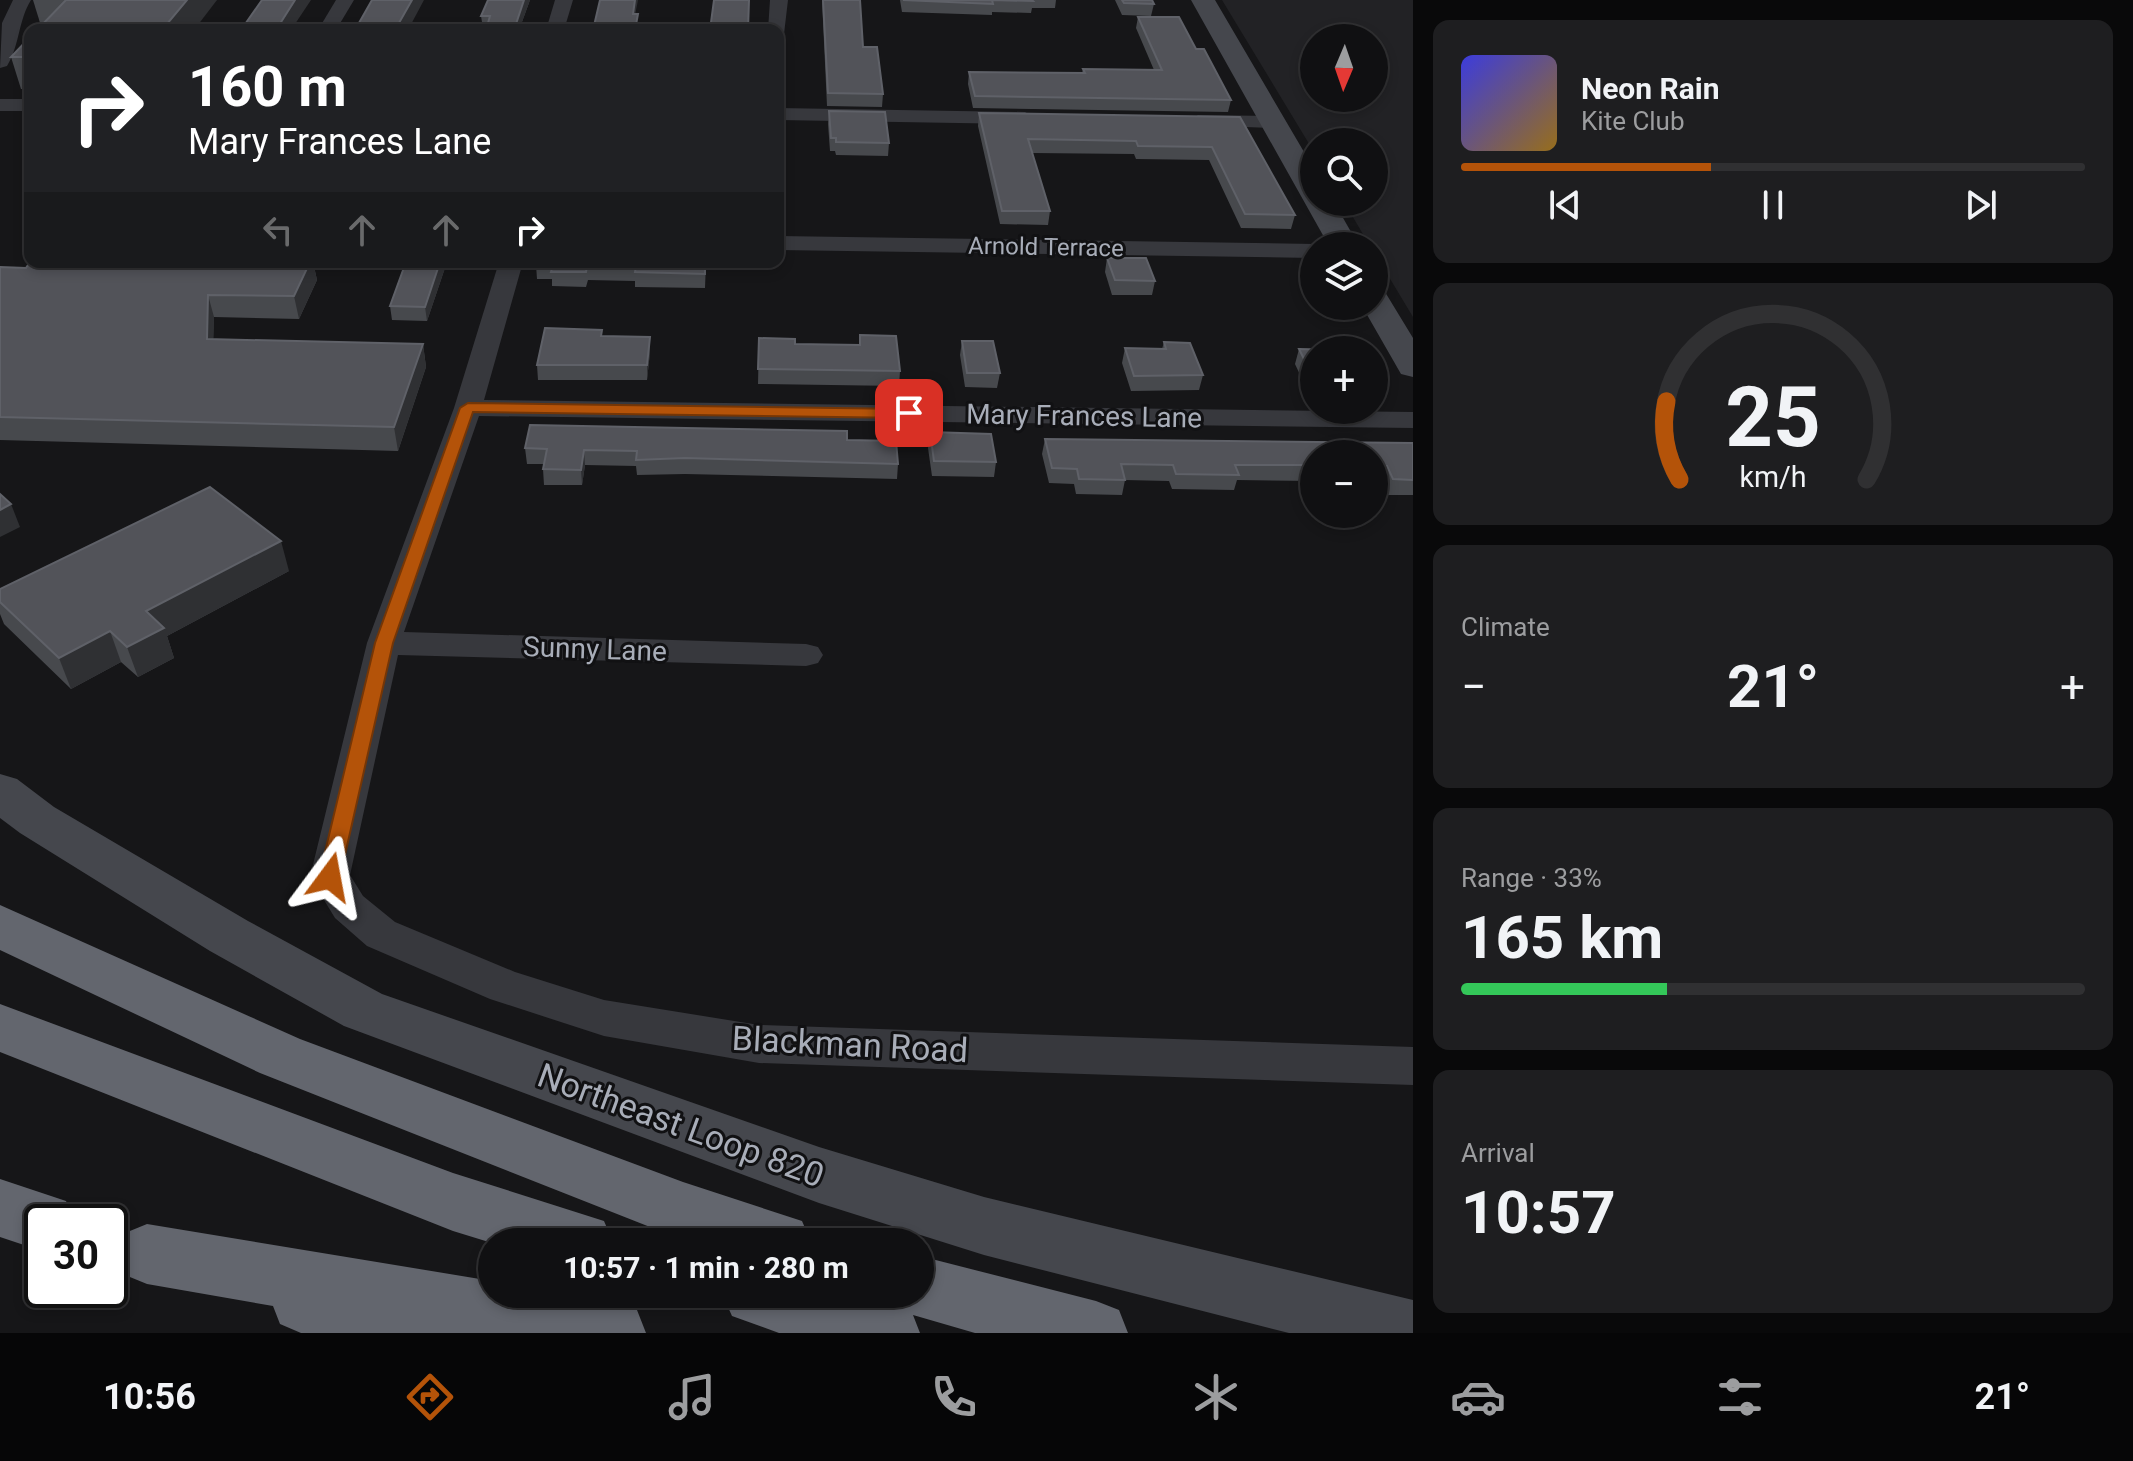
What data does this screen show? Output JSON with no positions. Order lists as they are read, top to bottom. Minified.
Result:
{"streets":{"main road":["Northeast Loop 820"],"street":["Arnold Terrace","Mary Frances Lane","Sunny Lane","Blackman Road"]},"crossings":[["Sunny Lane","Blackman Road"]],"north":"bottom","page":{"map_buttons":["+","−"],"turn":["160 m","Mary Frances Lane"],"song":["Neon Rain","Kite Club"],"tile":["Climate",["Range · 33%","165 km"],["Arrival","10:57"]],"heat":["−","21°","+"],"limit":"30","trip":"10:57 · 1 min · 280 m","tabs":["10:56","21°"],"gauge":["25","km/h"]}}
